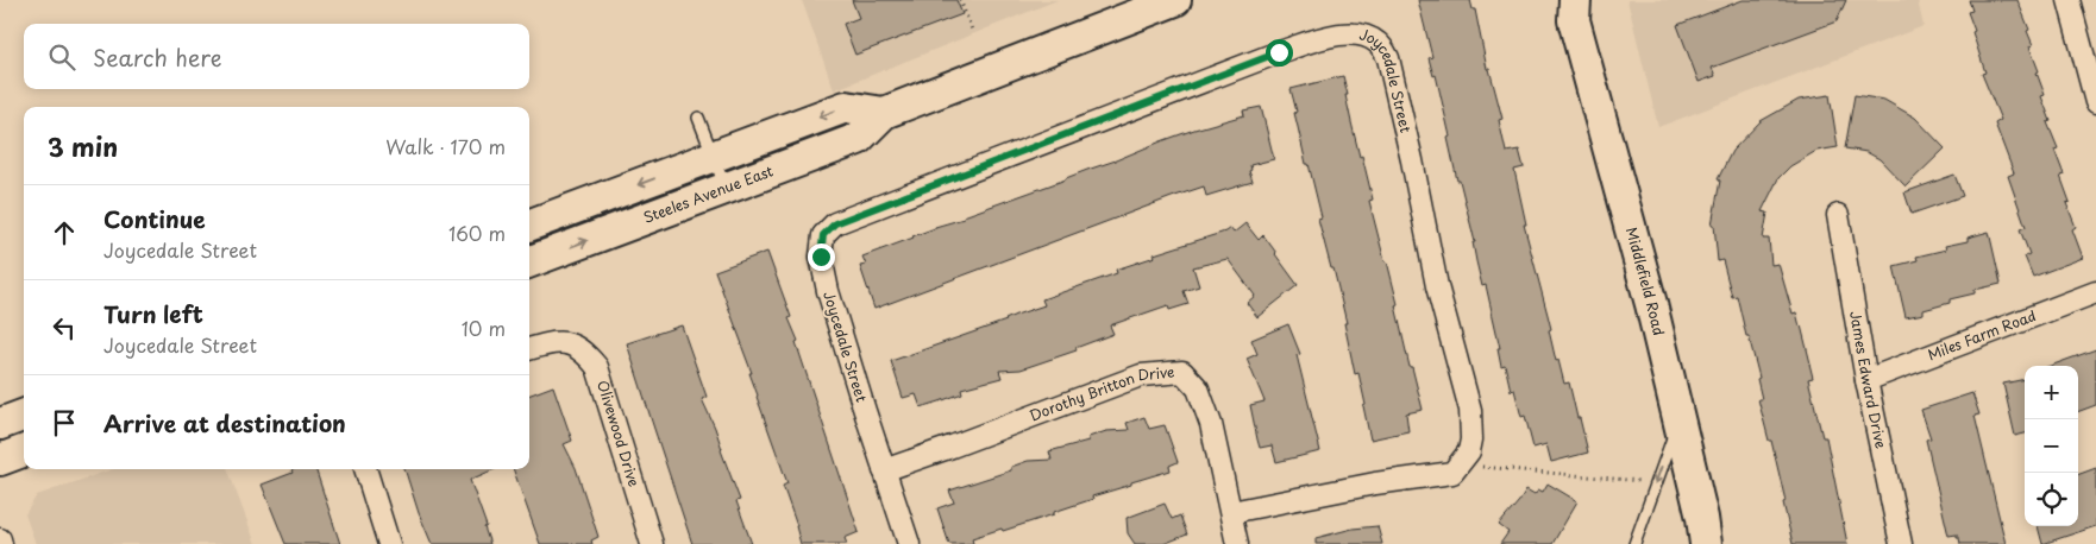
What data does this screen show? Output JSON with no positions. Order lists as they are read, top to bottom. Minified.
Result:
{"streets":{"main road":["Steeles Avenue East","Middlefield Road"],"street":["Joycedale Street","Miles Farm Road","James Edward Drive","Dorothy Britton Drive","Olivewood Drive"]},"crossings":[["Joycedale Street","Dorothy Britton Drive"],["Miles Farm Road","James Edward Drive"]],"page":{"search":"Search here","heading":["3 min","Walk · 170 m"],"list":[["Continue","Joycedale Street","160 m"],["Turn left","Joycedale Street","10 m"],"Arrive at destination"],"map_buttons":["+","−"]}}
